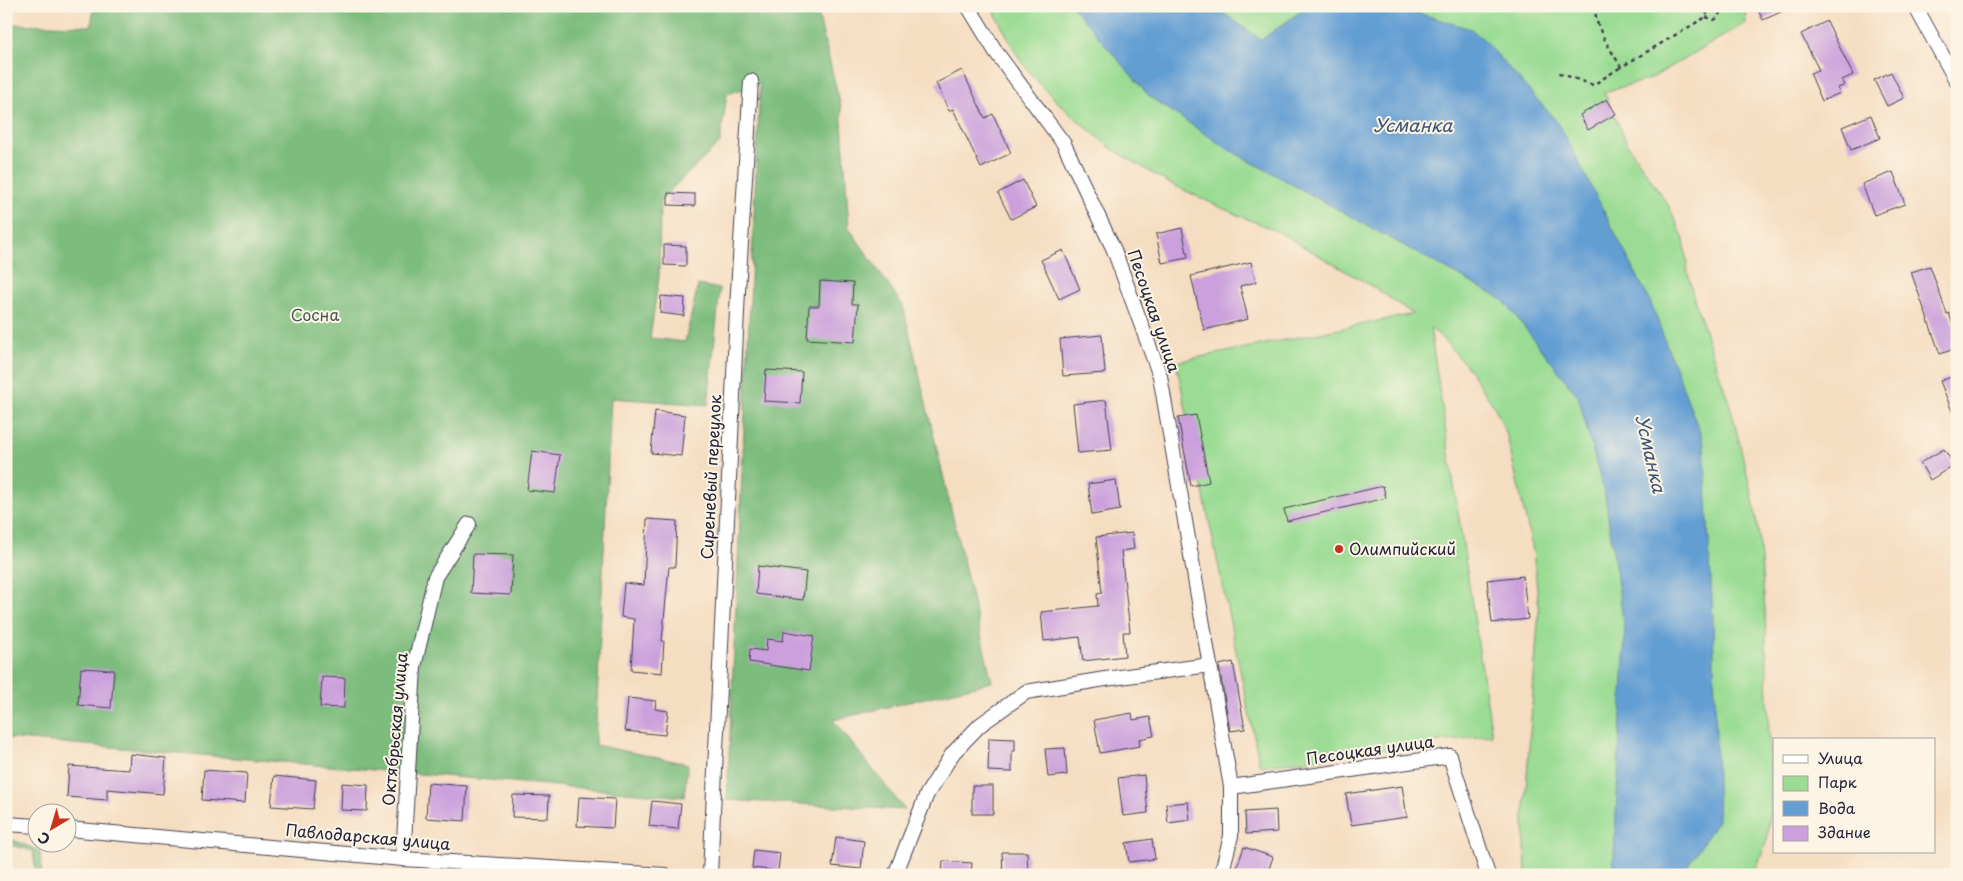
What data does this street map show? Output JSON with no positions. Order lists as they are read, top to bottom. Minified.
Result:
{"streets":{"street":["Песоцкая улица","Сиреневый переулок","Октябрьская улица","Павлодарская улица"]},"crossings":[["Октябрьская улица","Павлодарская улица"]],"water":["Усманка"],"parks":["Сосна"],"places":["Олимпийский"],"legend":["Улица","Парк","Вода","Здание"],"north":"bottom left"}
